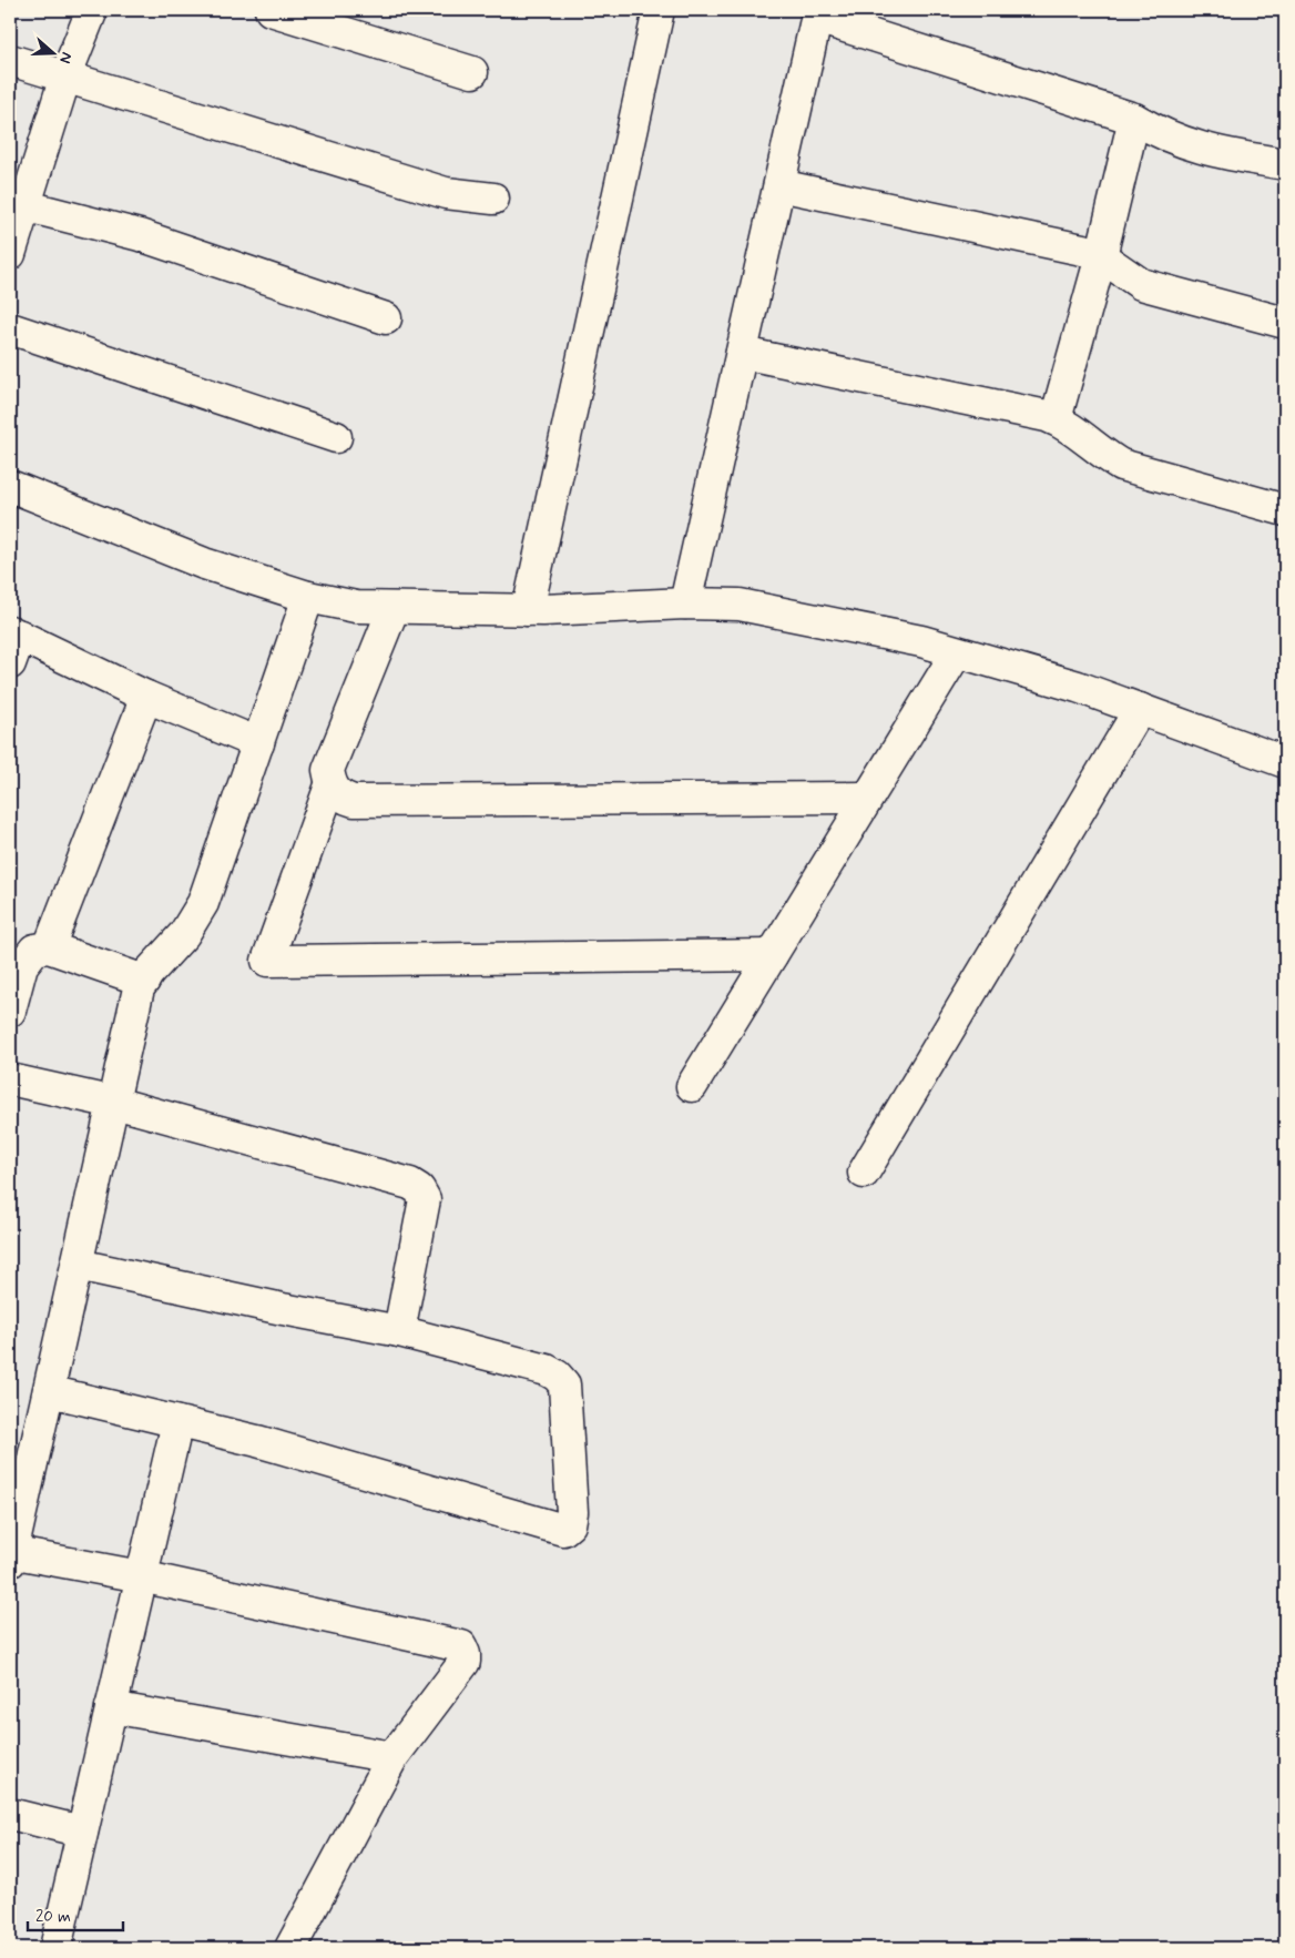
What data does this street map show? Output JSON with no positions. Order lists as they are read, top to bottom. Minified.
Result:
{"scale_bar":"20 m","north":"right"}
